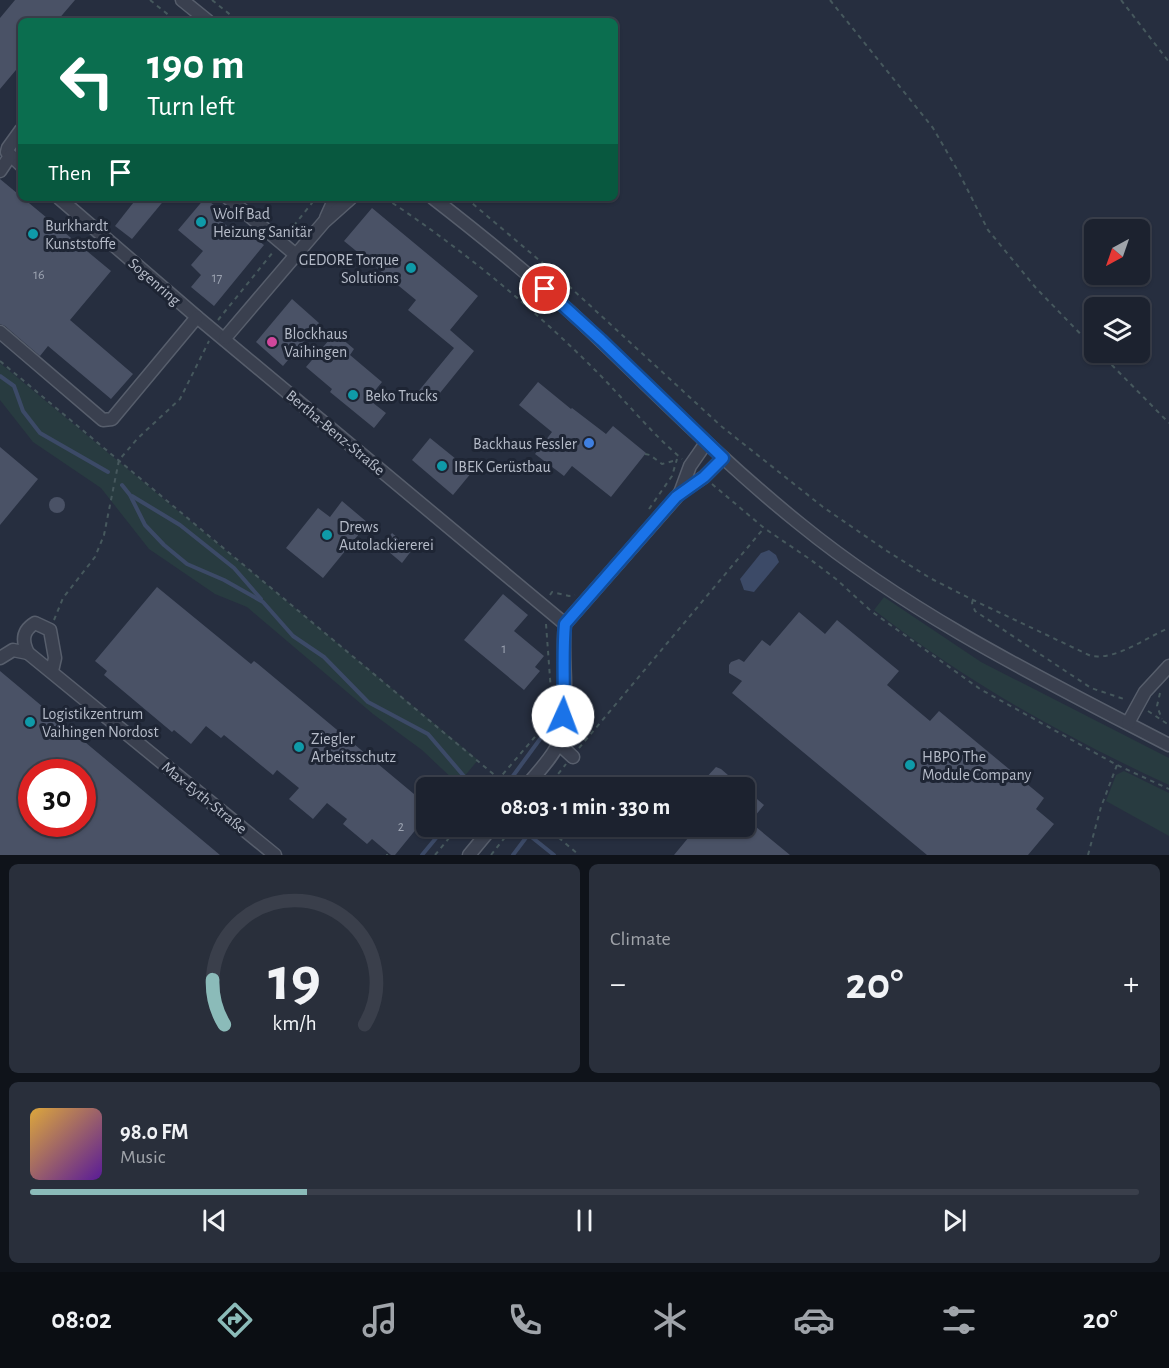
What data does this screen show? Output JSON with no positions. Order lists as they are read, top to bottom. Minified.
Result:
{"streets":{"street":["Sogenring","Bertha-Benz-Straße","Max-Eyth-Straße"]},"crossings":[["Sogenring","Bertha-Benz-Straße"]],"places":["Wolf Bad Heizung Sanitär","Burkhardt Kunststoffe","GEDORE Torque Solutions","Blockhaus Vaihingen","Beko Trucks","Backhaus Fessler","IBEK Gerüstbau","Drews Autolackiererei","Logistikzentrum Vaihingen Nordost","Ziegler Arbeitsschutz","HBPO The Module Company"],"house_numbers":["16","17","1","2"],"north":"bottom left","page":{"turn":["190 m","Turn left"],"then":"Then","limit":"30","trip":"08:03 · 1 min · 330 m","tile":"Climate","heat":["−","20°","+"],"song":["98.0 FM","Music"],"tabs":["08:02","20°"],"gauge":["19","km/h"]}}
